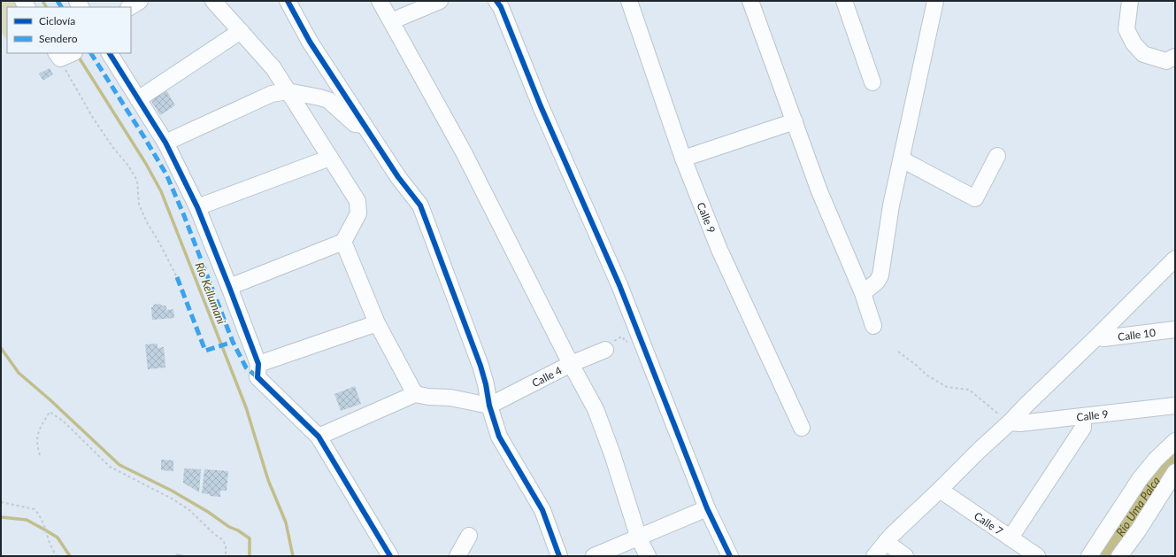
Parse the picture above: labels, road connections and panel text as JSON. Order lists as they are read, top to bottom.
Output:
{
  "streets": {
    "street": [
      "Calle 9",
      "Calle 10",
      "Calle 4",
      "Calle 7"
    ]
  },
  "water": ["Río Kellumani", "Río Uma Palca"],
  "legend": ["Ciclovía", "Sendero"]
}
